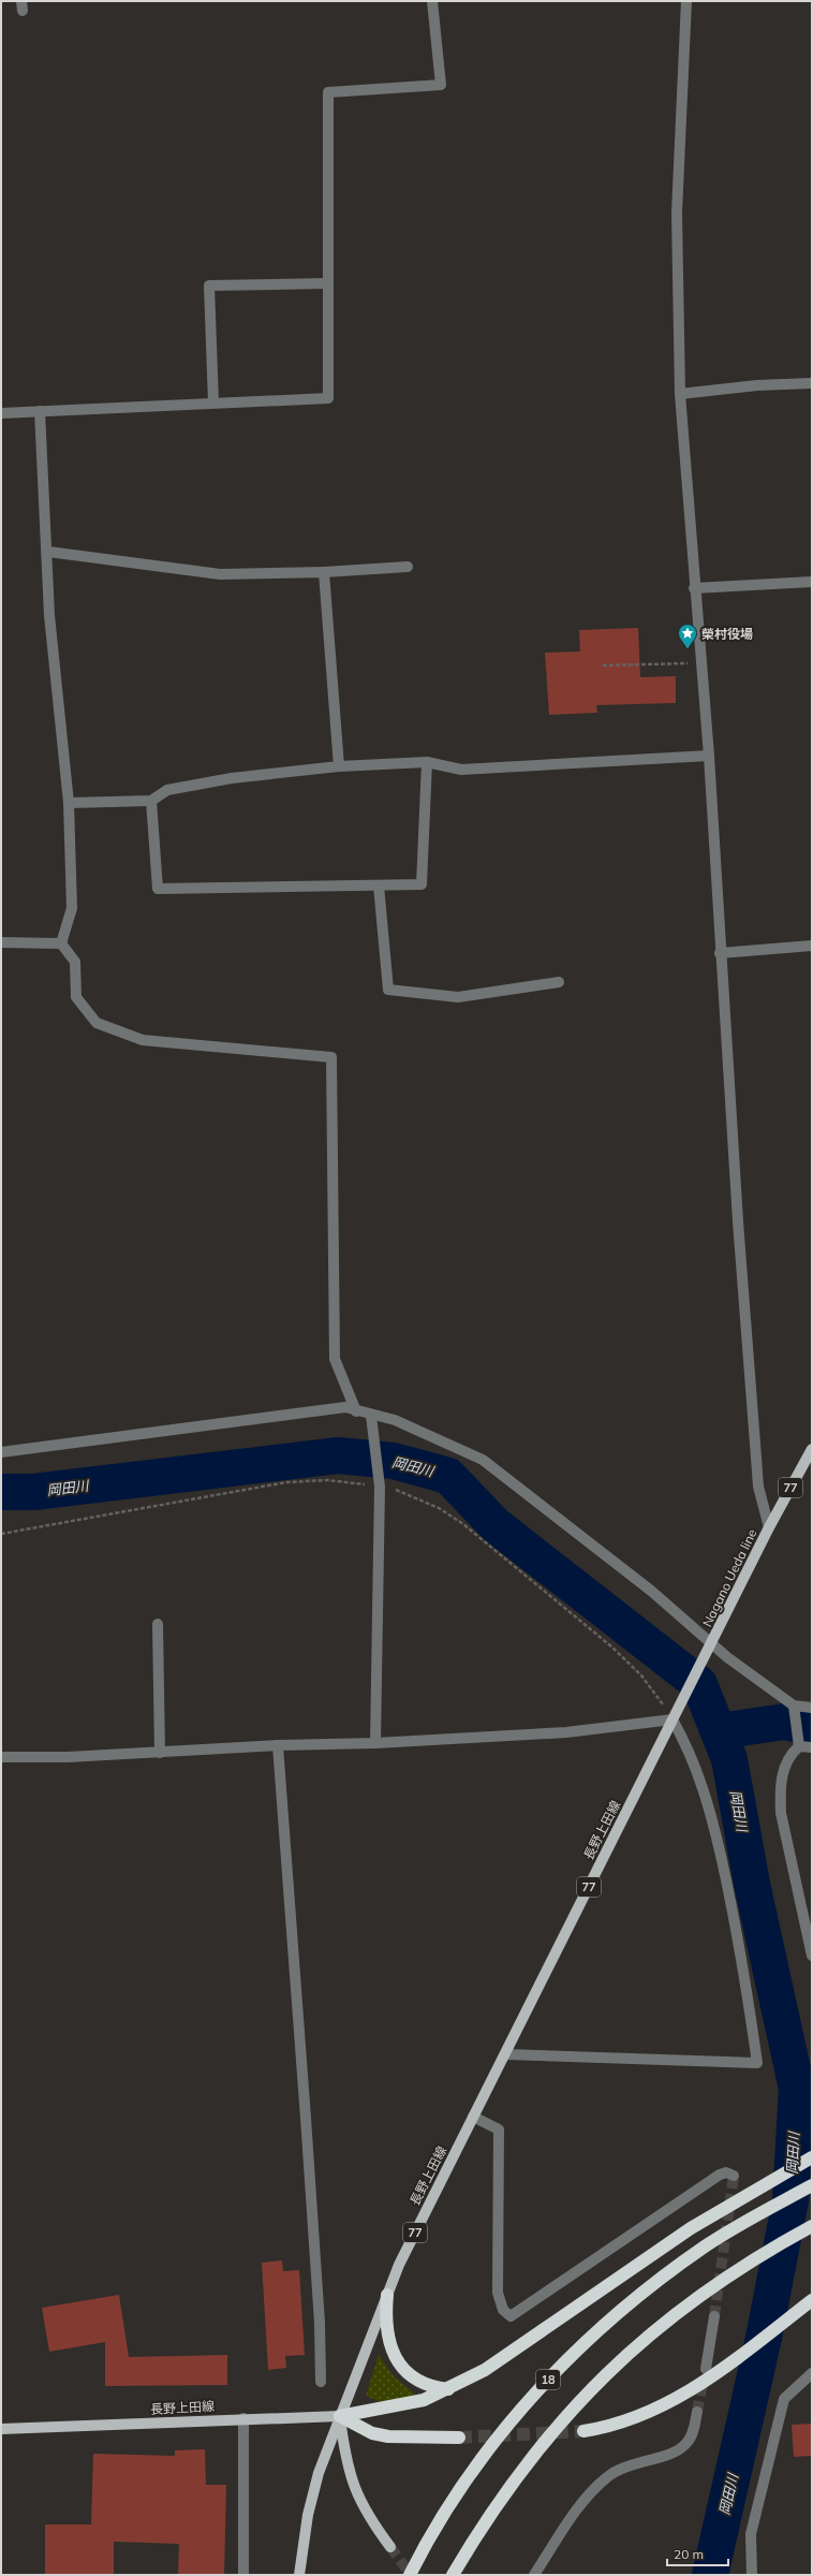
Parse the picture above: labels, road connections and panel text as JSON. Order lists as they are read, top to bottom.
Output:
{
  "streets": {
    "highway": ["18"],
    "main road": ["77", "Nagano Ueda line", "長野上田線"]
  },
  "crossings": [
    ["77", "長野上田線"],
    ["Nagano Ueda line", "長野上田線"]
  ],
  "water": ["岡田川"],
  "places": {
    "place": ["榮村役場"]
  },
  "scale_bar": "20 m"
}
